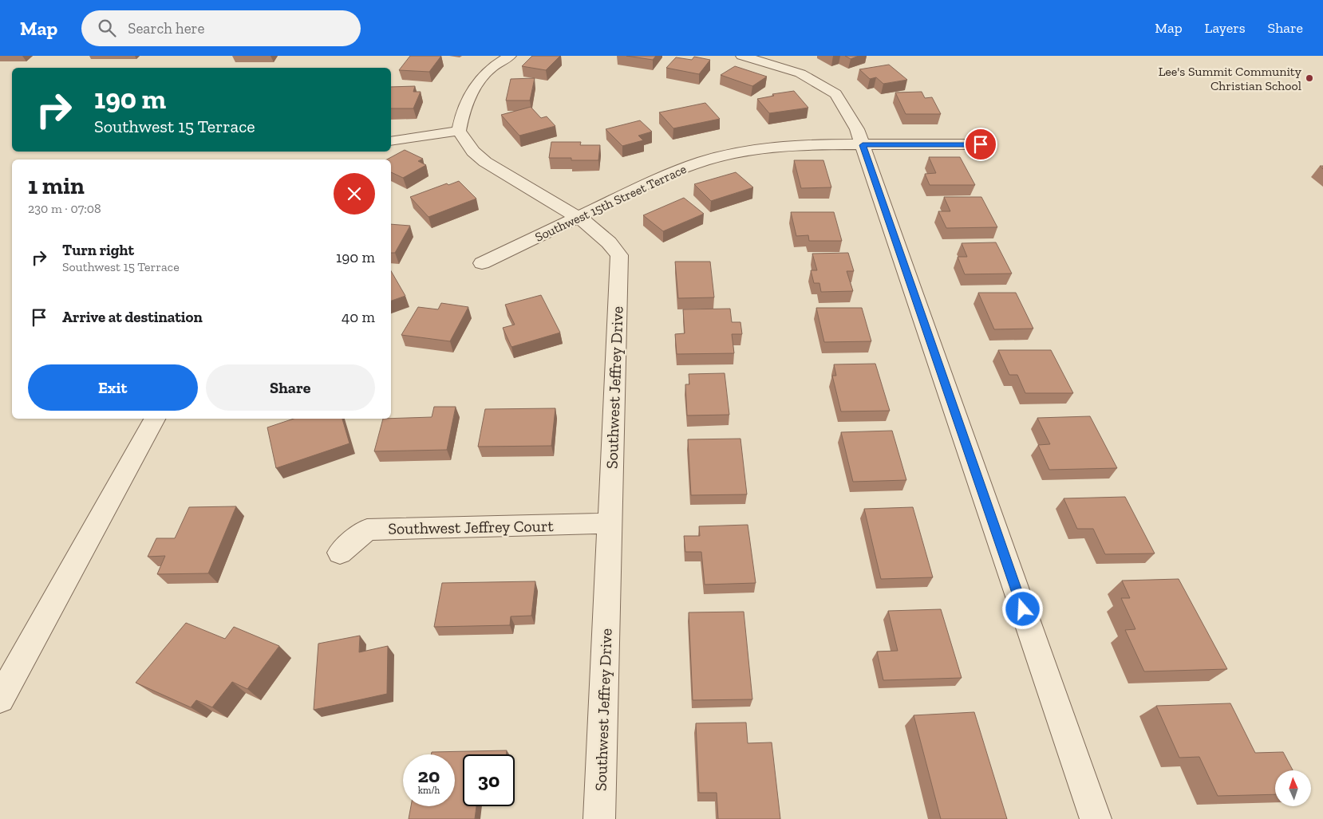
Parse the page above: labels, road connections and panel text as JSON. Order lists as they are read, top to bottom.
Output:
{
  "streets": {
    "street": ["Southwest 15th Street Terrace", "Southwest Jeffrey Drive", "Southwest Jeffrey Court"]
  },
  "crossings": [
    ["Southwest 15th Street Terrace", "Southwest Jeffrey Drive"],
    ["Southwest Jeffrey Drive", "Southwest Jeffrey Court"]
  ],
  "places": ["Lee's Summit Community Christian School"],
  "north": "top",
  "page": {
    "header": "Map",
    "search": "Search here",
    "nav": ["Map", "Layers", "Share"],
    "turn": ["190 m", "Southwest 15 Terrace"],
    "heading": ["1 min", "230 m · 07:08"],
    "list": [
      {
        "name": "Turn right",
        "note": "Southwest 15 Terrace",
        "value": "190 m"
      },
      {
        "name": "Arrive at destination",
        "value": "40 m"
      }
    ],
    "buttons": ["Exit", "Share"],
    "speed": "20 km/h",
    "limit": "30"
  }
}
